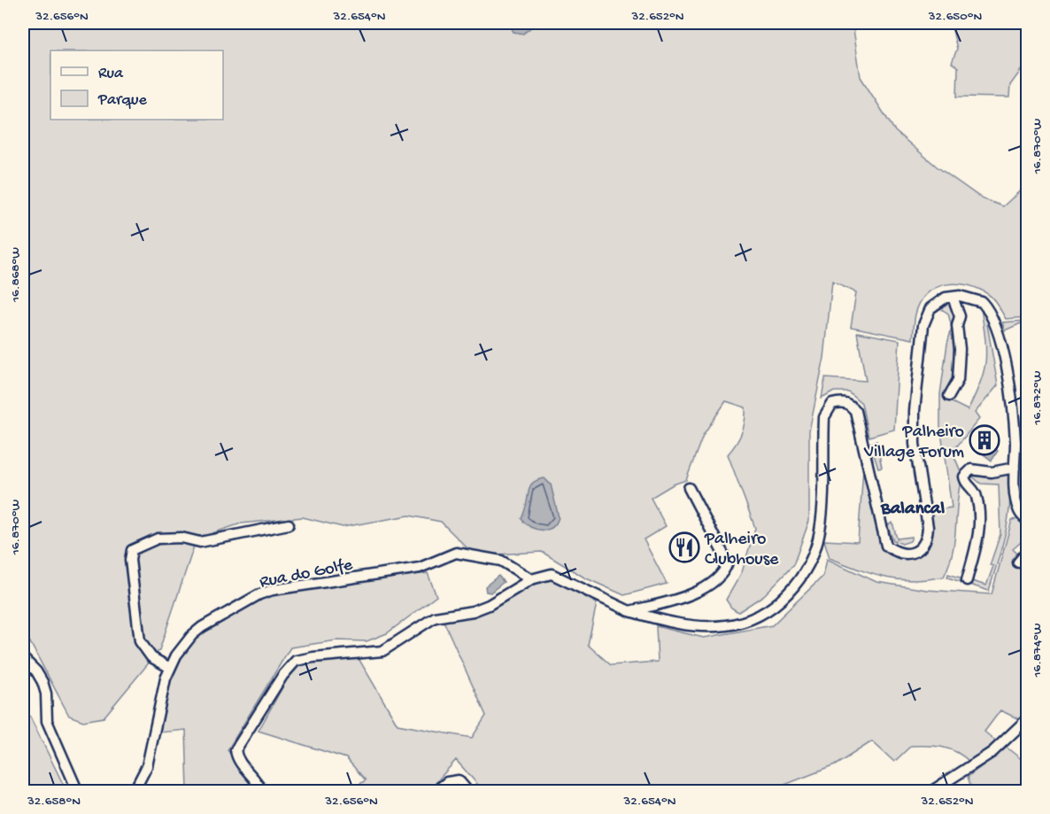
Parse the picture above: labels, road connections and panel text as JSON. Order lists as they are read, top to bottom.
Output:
{
  "streets": {
    "street": ["Rua do Golfe"]
  },
  "districts": ["Balancal"],
  "places": {
    "building": ["Palheiro Village Forum"],
    "restaurant": ["Palheiro Clubhouse"]
  },
  "legend": ["Rua", "Parque"],
  "coordinates": [
    "32.656°N",
    "32.654°N",
    "32.652°N",
    "32.650°N",
    "16.870°W",
    "16.868°W",
    "16.872°W",
    "16.874°W",
    "32.658°N"
  ]
}
